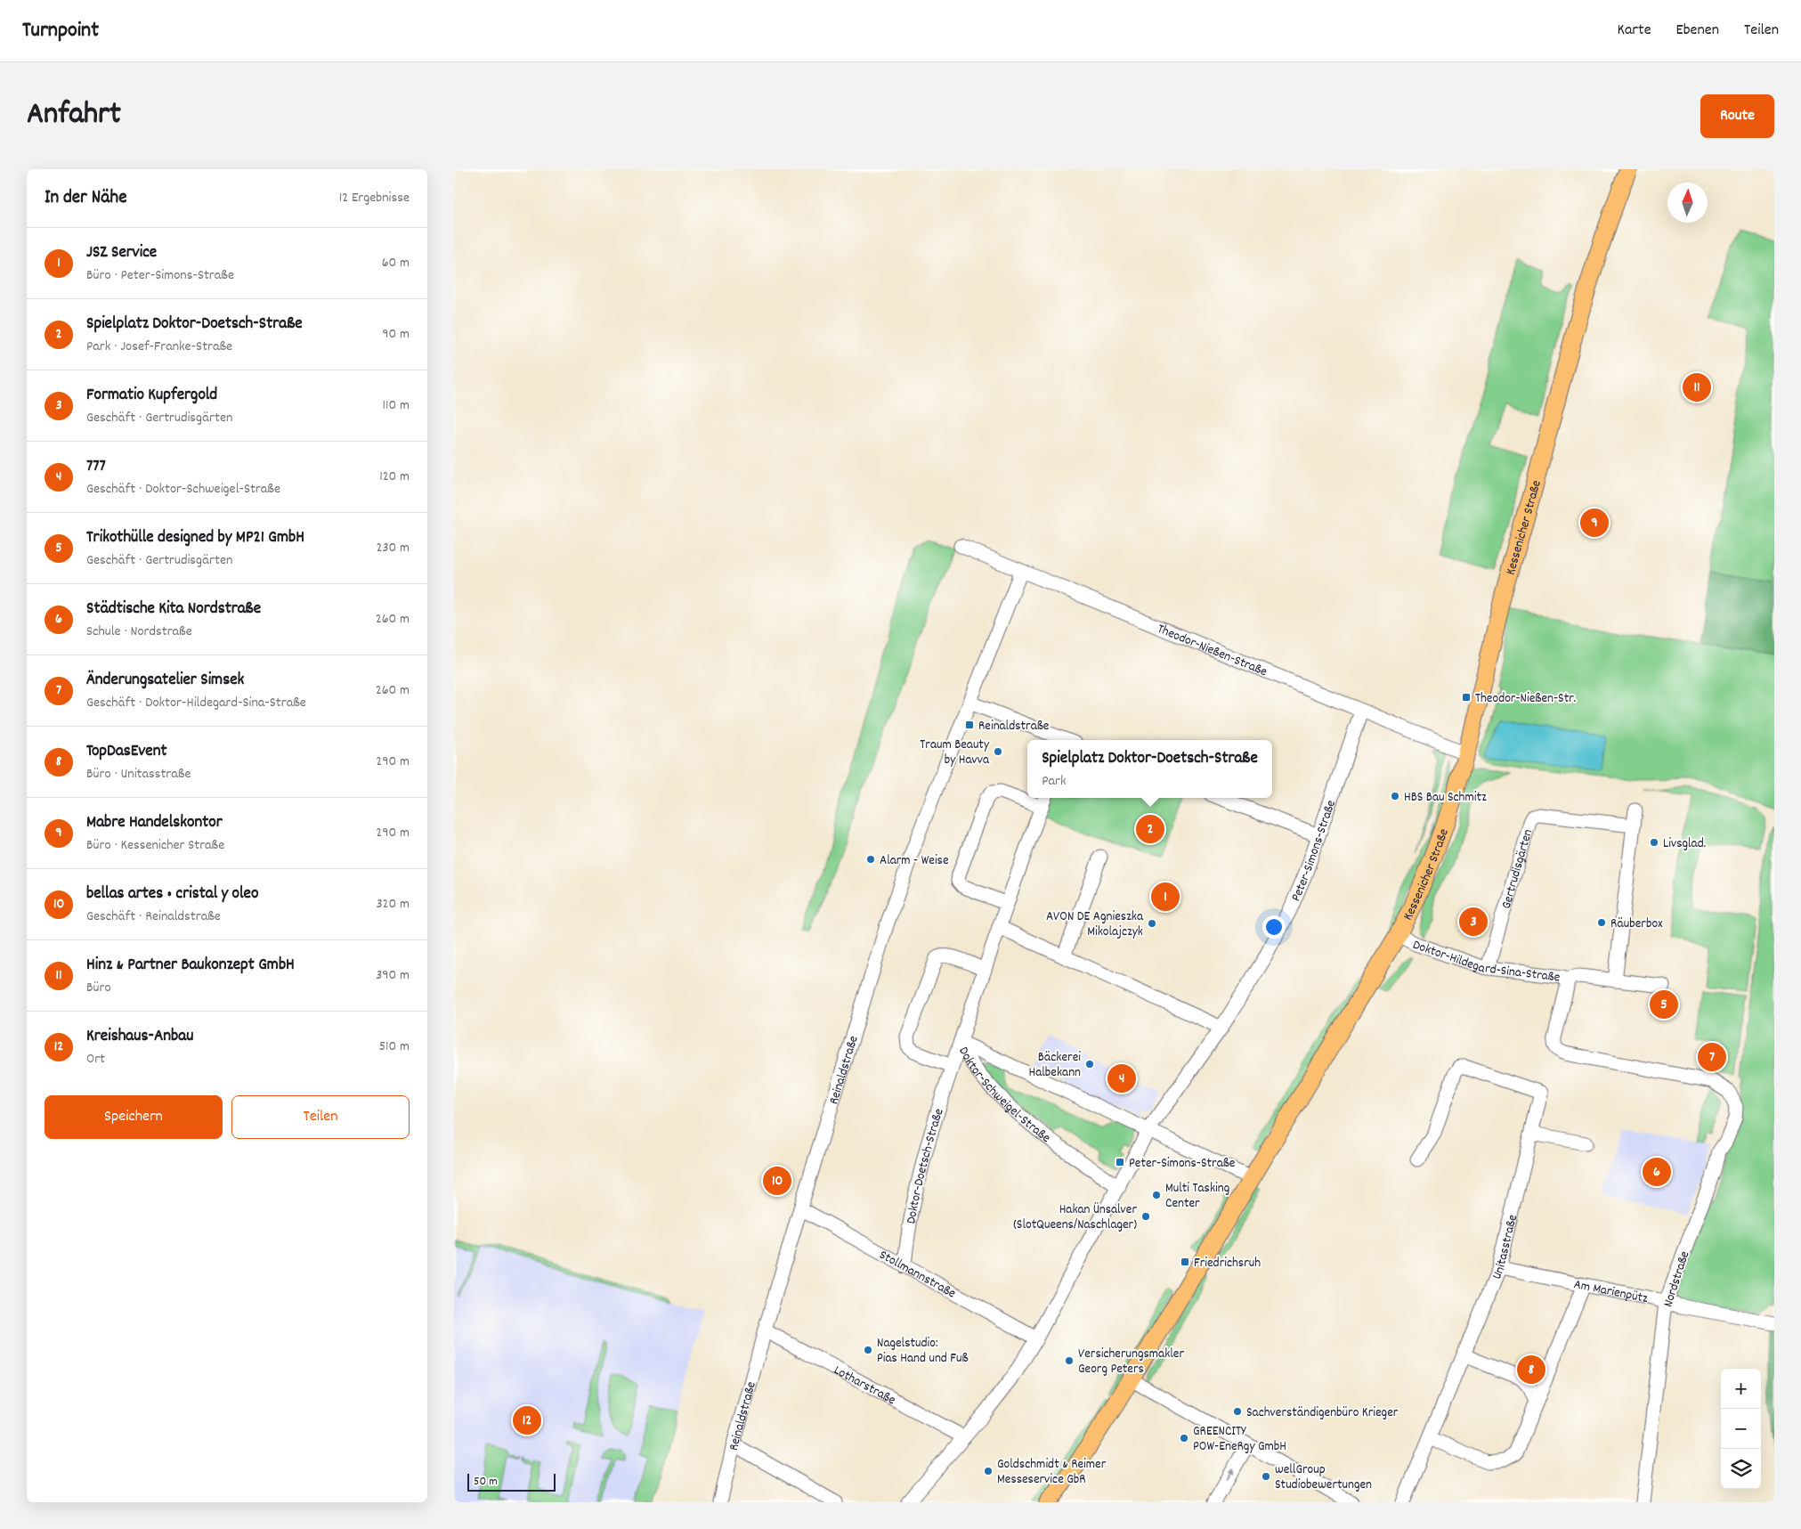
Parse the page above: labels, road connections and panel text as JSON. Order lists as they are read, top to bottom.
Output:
{
  "streets": {
    "main road": ["Kessenicher Straße"],
    "street": [
      "Theodor-Nießen-Straße",
      "Peter-Simons-Straße",
      "Gertrudisgärten",
      "Doktor-Hildegard-Sina-Straße",
      "Reinaldstraße",
      "Doktor-Schweigel-Straße",
      "Doktor-Doetsch-Straße",
      "Unitasstraße",
      "Stollmannstraße",
      "Nordstraße",
      "Am Marienpütz",
      "Lotharstraße"
    ]
  },
  "crossings": [
    ["Kessenicher Straße", "Theodor-Nießen-Straße"],
    ["Kessenicher Straße", "Doktor-Hildegard-Sina-Straße"],
    ["Kessenicher Straße", "Doktor-Schweigel-Straße"],
    ["Theodor-Nießen-Straße", "Peter-Simons-Straße"],
    ["Theodor-Nießen-Straße", "Reinaldstraße"],
    ["Peter-Simons-Straße", "Doktor-Schweigel-Straße"],
    ["Peter-Simons-Straße", "Stollmannstraße"],
    ["Peter-Simons-Straße", "Lotharstraße"],
    ["Gertrudisgärten", "Doktor-Hildegard-Sina-Straße"],
    ["Doktor-Hildegard-Sina-Straße", "Nordstraße"],
    ["Reinaldstraße", "Stollmannstraße"],
    ["Reinaldstraße", "Lotharstraße"],
    ["Doktor-Schweigel-Straße", "Doktor-Doetsch-Straße"],
    ["Doktor-Doetsch-Straße", "Stollmannstraße"],
    ["Unitasstraße", "Am Marienpütz"],
    ["Nordstraße", "Am Marienpütz"]
  ],
  "places": {
    "transit": [
      "Theodor-Nießen-Str.",
      "Reinaldstraße",
      "Peter-Simons-Straße",
      "Friedrichsruh"
    ],
    "other": [
      "Traum Beauty by Havva",
      "HBS Bau Schmitz",
      "Livsglad.",
      "Alarm - Weise",
      "Räuberbox",
      "AVON DE Agnieszka Mikolajczyk",
      "Bäckerei Halbekann",
      "Multi Tasking Center",
      "Hakan Ünsalver (SlotQueens/Naschlager)",
      "Nagelstudio: Pias Hand und Fuß",
      "Versicherungsmakler Georg Peters",
      "Sachverständigenbüro Krieger",
      "GREENCITY POW-EneRgy GmbH",
      "Goldschmidt & Reimer Messeservice GbR",
      "wellGroup Studiobewertungen"
    ]
  },
  "scale_bar": "50 m",
  "north": "top",
  "page": {
    "header": "Turnpoint",
    "nav": ["Karte", "Ebenen", "Teilen"],
    "title": "Anfahrt",
    "buttons": [
      "Route",
      ["Speichern", "Teilen"]
    ],
    "heading": ["In der Nähe", "12 Ergebnisse"],
    "list": [
      {
        "mark": "1",
        "name": "JSZ Service",
        "note": "Büro · Peter-Simons-Straße",
        "value": "60 m"
      },
      {
        "mark": "2",
        "name": "Spielplatz Doktor-Doetsch-Straße",
        "note": "Park · Josef-Franke-Straße",
        "value": "90 m"
      },
      {
        "mark": "3",
        "name": "Formatio Kupfergold",
        "note": "Geschäft · Gertrudisgärten",
        "value": "110 m"
      },
      {
        "mark": "4",
        "name": "777",
        "note": "Geschäft · Doktor-Schweigel-Straße",
        "value": "120 m"
      },
      {
        "mark": "5",
        "name": "Trikothülle designed by MP21 GmbH",
        "note": "Geschäft · Gertrudisgärten",
        "value": "230 m"
      },
      {
        "mark": "6",
        "name": "Städtische Kita Nordstraße",
        "note": "Schule · Nordstraße",
        "value": "260 m"
      },
      {
        "mark": "7",
        "name": "Änderungsatelier Simsek",
        "note": "Geschäft · Doktor-Hildegard-Sina-Straße",
        "value": "260 m"
      },
      {
        "mark": "8",
        "name": "TopDasEvent",
        "note": "Büro · Unitasstraße",
        "value": "290 m"
      },
      {
        "mark": "9",
        "name": "Mabre Handelskontor",
        "note": "Büro · Kessenicher Straße",
        "value": "290 m"
      },
      {
        "mark": "10",
        "name": "bellas artes • cristal y oleo",
        "note": "Geschäft · Reinaldstraße",
        "value": "320 m"
      },
      {
        "mark": "11",
        "name": "Hinz & Partner Baukonzept GmbH",
        "note": "Büro",
        "value": "390 m"
      },
      {
        "mark": "12",
        "name": "Kreishaus-Anbau",
        "note": "Ort",
        "value": "510 m"
      }
    ],
    "pins": [
      "11",
      "9",
      "2",
      "1",
      "3",
      "5",
      "7",
      "4",
      "6",
      "10",
      "8",
      "12"
    ],
    "popup": ["Spielplatz Doktor-Doetsch-Straße", "Park"],
    "map_buttons": ["+", "−"],
    "scale": "50 m"
  }
}
